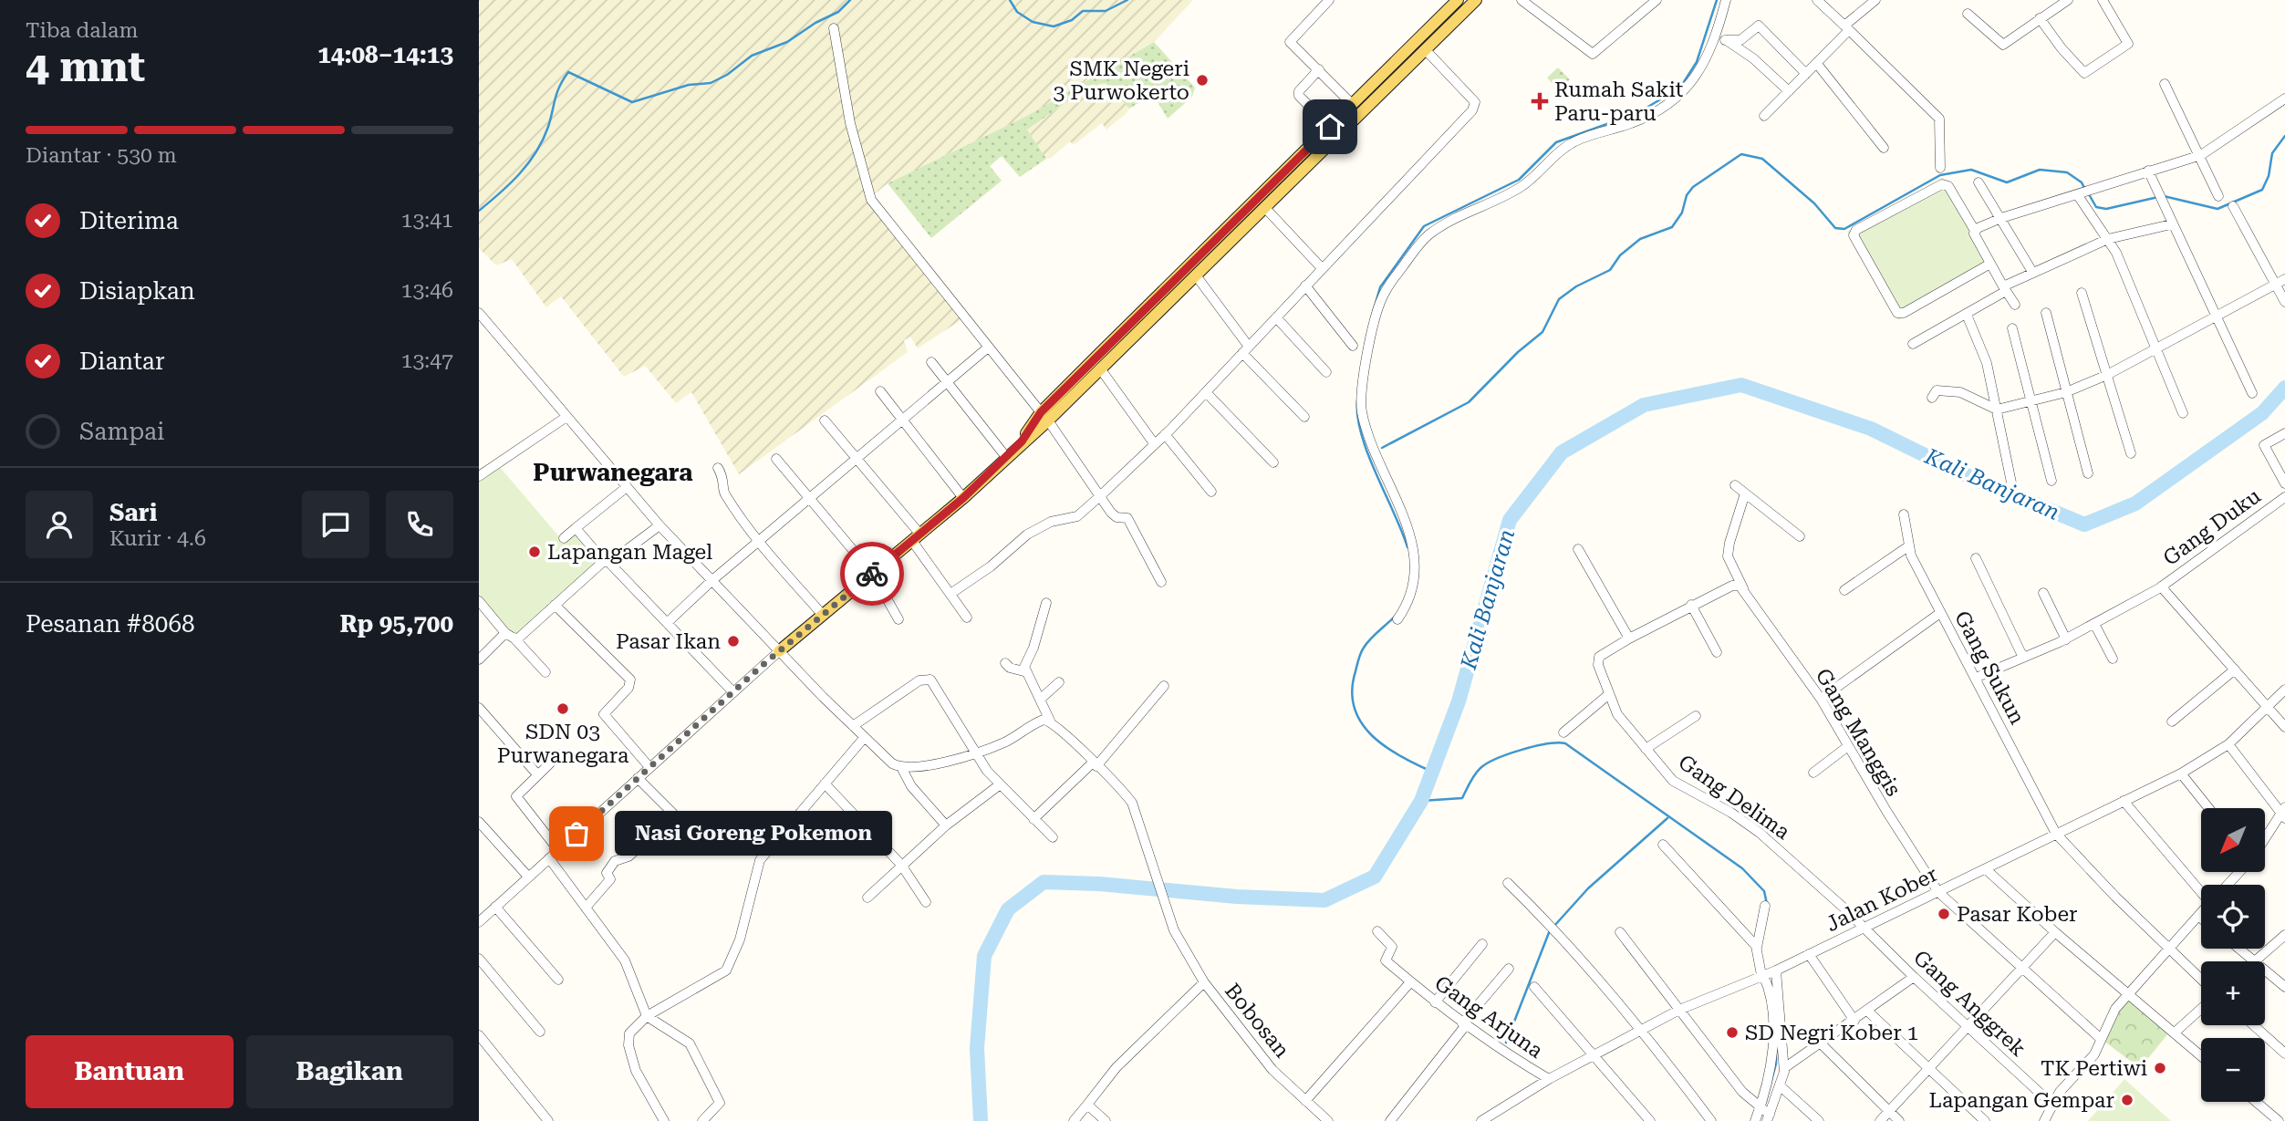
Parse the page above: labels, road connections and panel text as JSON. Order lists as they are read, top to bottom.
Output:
{
  "streets": {
    "street": [
      "Gang Duku",
      "Gang Sukun",
      "Gang Manggis",
      "Gang Delima",
      "Jalan Kober",
      "Gang Anggrek",
      "Gang Arjuna",
      "Bobosan"
    ]
  },
  "crossings": [
    ["Gang Duku", "Gang Sukun"],
    ["Gang Sukun", "Jalan Kober"],
    ["Gang Manggis", "Gang Delima"],
    ["Gang Manggis", "Jalan Kober"],
    ["Gang Delima", "Jalan Kober"],
    ["Gang Delima", "Gang Anggrek"],
    ["Jalan Kober", "Gang Anggrek"],
    ["Jalan Kober", "Gang Arjuna"]
  ],
  "districts": ["Purwanegara"],
  "water": ["Kali Banjaran"],
  "places": {
    "other": [
      "SMK Negeri 3 Purwokerto",
      "Lapangan Magel",
      "Pasar Ikan",
      "SDN 03 Purwanegara",
      "Nasi Goreng Pokemon",
      "Pasar Kober",
      "SD Negri Kober 1",
      "TK Pertiwi",
      "Lapangan Gempar"
    ],
    "health": ["Rumah Sakit Paru-paru"]
  },
  "north": "bottom left",
  "page": {
    "heading": ["4 mnt", "Tiba dalam", "14:08–14:13"],
    "panel": [
      "Sari",
      "Kurir · 4.6",
      "Pesanan #8068",
      "Rp 95,700"
    ],
    "bar": "Diantar · 530 m",
    "list": [
      ["Diterima", "13:41"],
      ["Disiapkan", "13:46"],
      ["Diantar", "13:47"],
      "Sampai"
    ],
    "map_buttons": ["+", "−"],
    "bubble": "Nasi Goreng Pokemon",
    "buttons": ["Bantuan", "Bagikan"]
  }
}
